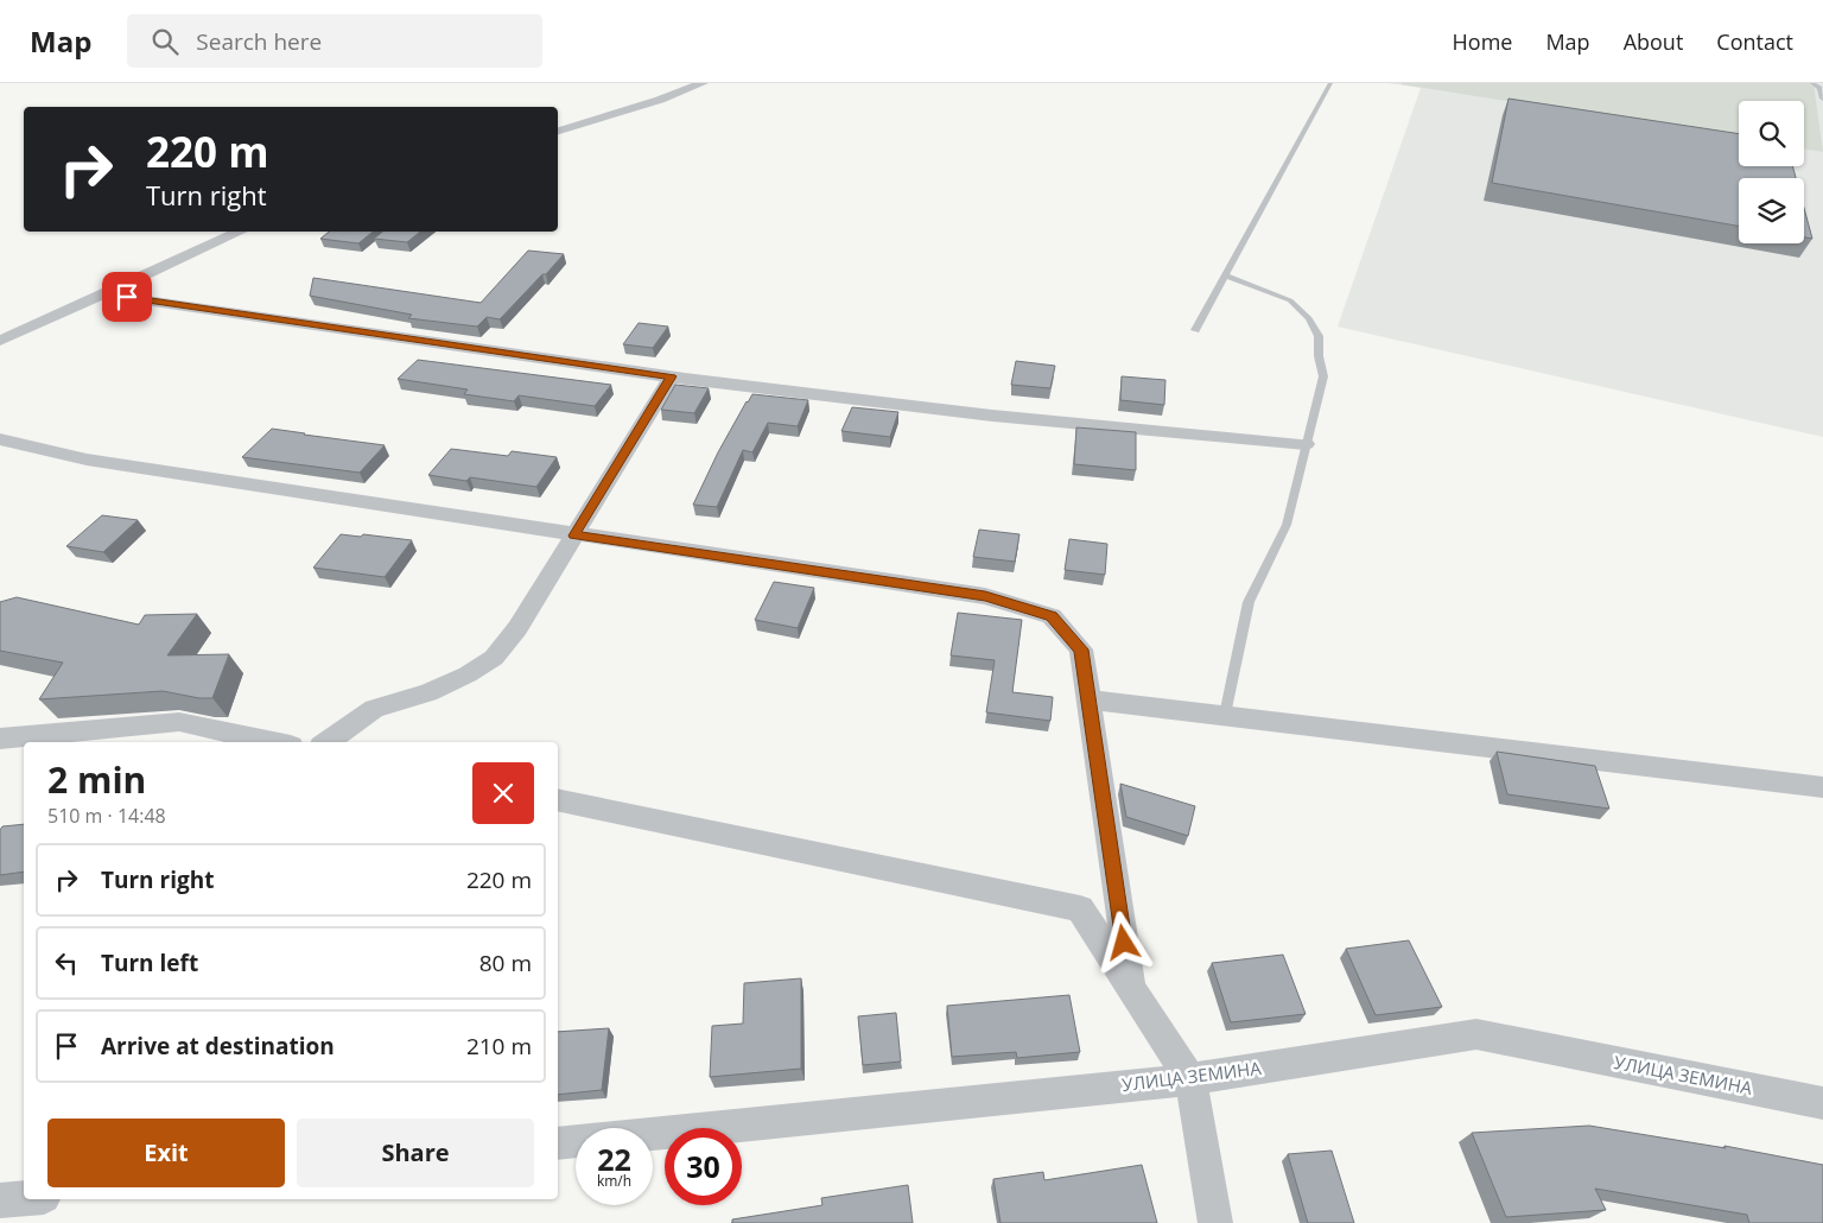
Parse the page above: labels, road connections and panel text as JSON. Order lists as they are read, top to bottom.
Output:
{
  "streets": {
    "street": ["УЛИЦА ЗЕМИНА"]
  },
  "page": {
    "header": "Map",
    "search": "Search here",
    "nav": [
      "Home",
      "Map",
      "About",
      "Contact"
    ],
    "turn": ["220 m", "Turn right"],
    "heading": ["2 min", "510 m · 14:48"],
    "list": [
      {
        "name": "Turn right",
        "value": "220 m"
      },
      {
        "name": "Turn left",
        "value": "80 m"
      },
      {
        "name": "Arrive at destination",
        "value": "210 m"
      }
    ],
    "buttons": ["Exit", "Share"],
    "speed": "22 km/h",
    "limit": "30"
  }
}
